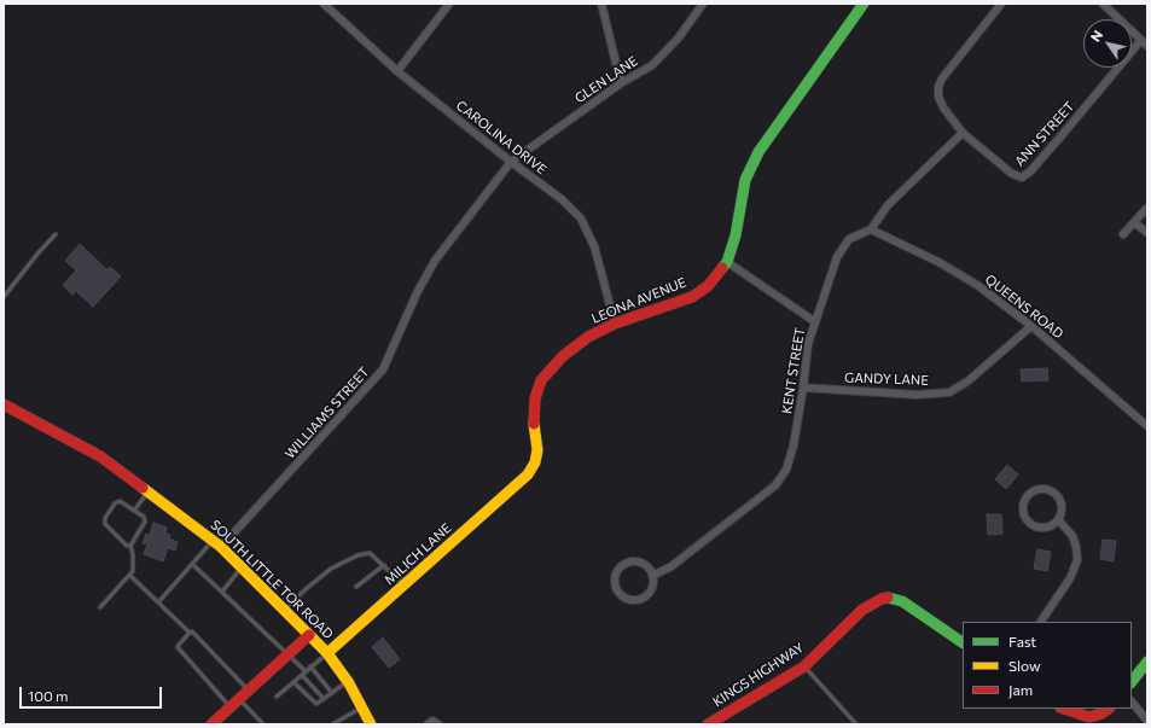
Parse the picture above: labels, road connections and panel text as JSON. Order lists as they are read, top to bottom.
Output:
{
  "streets": {
    "street": [
      "GLEN LANE",
      "ANN STREET",
      "CAROLINA DRIVE",
      "LEONA AVENUE",
      "QUEENS ROAD",
      "KENT STREET",
      "GANDY LANE",
      "WILLIAMS STREET",
      "MILICH LANE",
      "SOUTH LITTLE TOR ROAD",
      "KINGS HIGHWAY"
    ]
  },
  "crossings": [
    ["GLEN LANE", "CAROLINA DRIVE"],
    ["GLEN LANE", "WILLIAMS STREET"],
    ["CAROLINA DRIVE", "LEONA AVENUE"],
    ["CAROLINA DRIVE", "WILLIAMS STREET"],
    ["LEONA AVENUE", "MILICH LANE"],
    ["QUEENS ROAD", "KENT STREET"],
    ["QUEENS ROAD", "GANDY LANE"],
    ["KENT STREET", "GANDY LANE"],
    ["WILLIAMS STREET", "SOUTH LITTLE TOR ROAD"],
    ["MILICH LANE", "SOUTH LITTLE TOR ROAD"]
  ],
  "legend": ["Fast", "Slow", "Jam"],
  "scale_bar": "100 m",
  "north": "top left"
}
